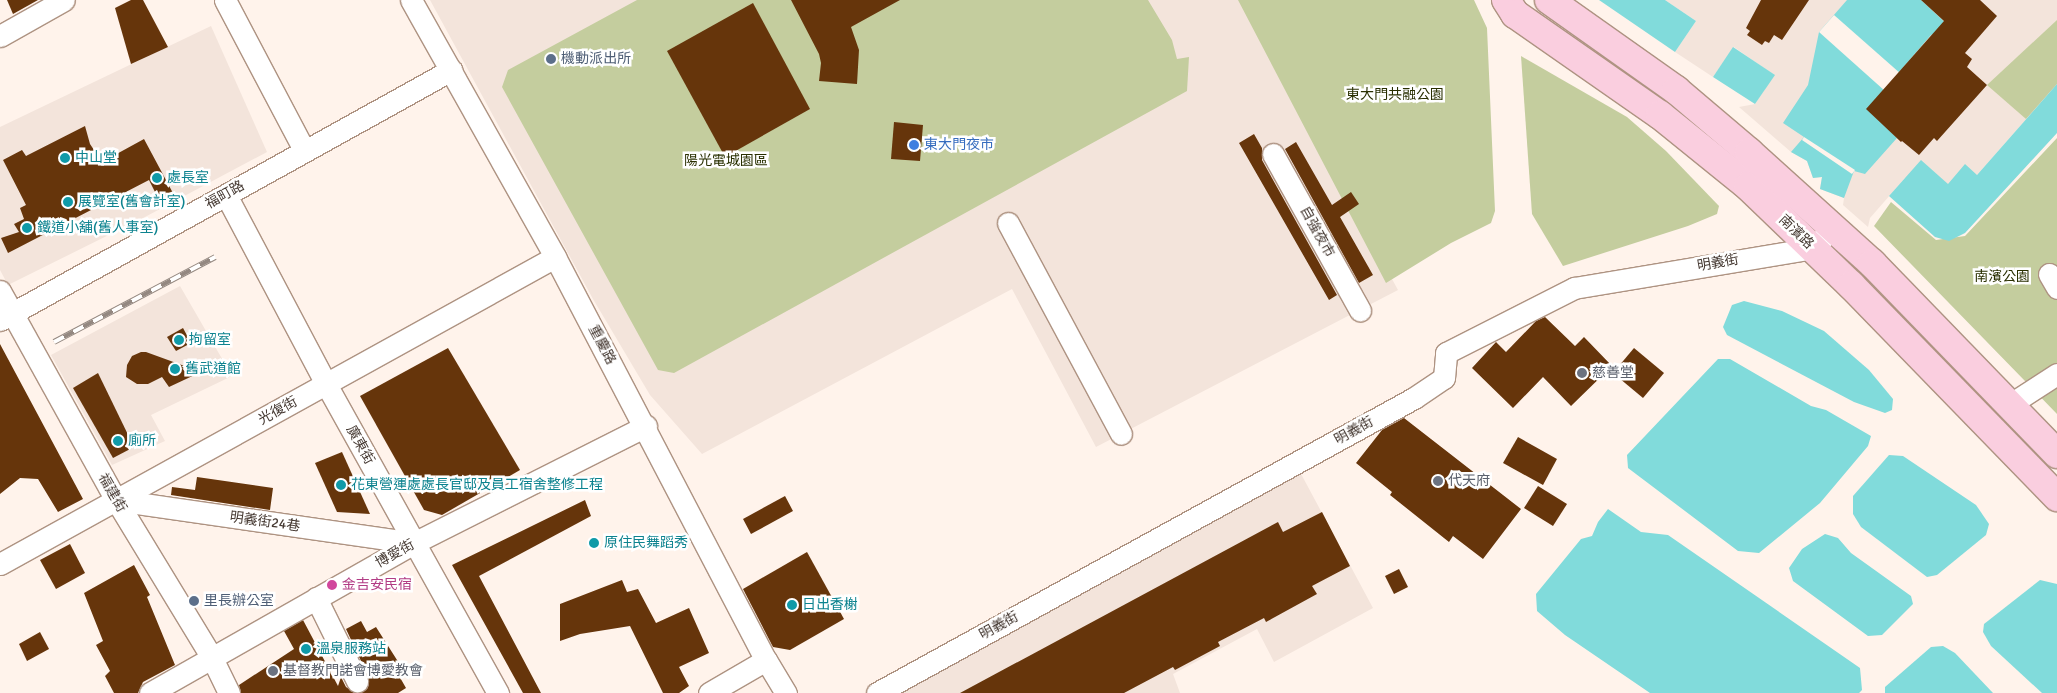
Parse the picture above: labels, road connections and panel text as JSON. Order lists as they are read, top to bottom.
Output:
{
  "streets": {
    "main road": ["南濱路"],
    "street": [
      "福町路",
      "自強夜市",
      "明義街",
      "重慶路",
      "光復街",
      "廣東街",
      "福建街",
      "明義街24巷",
      "博愛街"
    ]
  },
  "crossings": [
    ["福町路", "重慶路"],
    ["福町路", "廣東街"],
    ["福町路", "福建街"],
    ["南濱路", "明義街"],
    ["重慶路", "光復街"],
    ["重慶路", "博愛街"],
    ["光復街", "廣東街"],
    ["光復街", "福建街"],
    ["光復街", "明義街24巷"],
    ["廣東街", "明義街24巷"],
    ["廣東街", "博愛街"],
    ["福建街", "明義街24巷"],
    ["福建街", "博愛街"],
    ["明義街24巷", "博愛街"]
  ],
  "parks": ["東大門共融公園", "陽光電城園區", "南濱公園"],
  "places": [
    "機動派出所",
    "東大門夜市",
    "中山堂",
    "處長室",
    "展覽室(舊會計室)",
    "鐵道小舖(舊人事室)",
    "拘留室",
    "舊武道館",
    "慈善堂",
    "廁所",
    "代天府",
    "花東營運處處長官邸及員工宿舍整修工程",
    "原住民舞蹈秀",
    "金吉安民宿",
    "里長辦公室",
    "日出香榭",
    "溫泉服務站",
    "基督教門諾會博愛教會"
  ]
}
